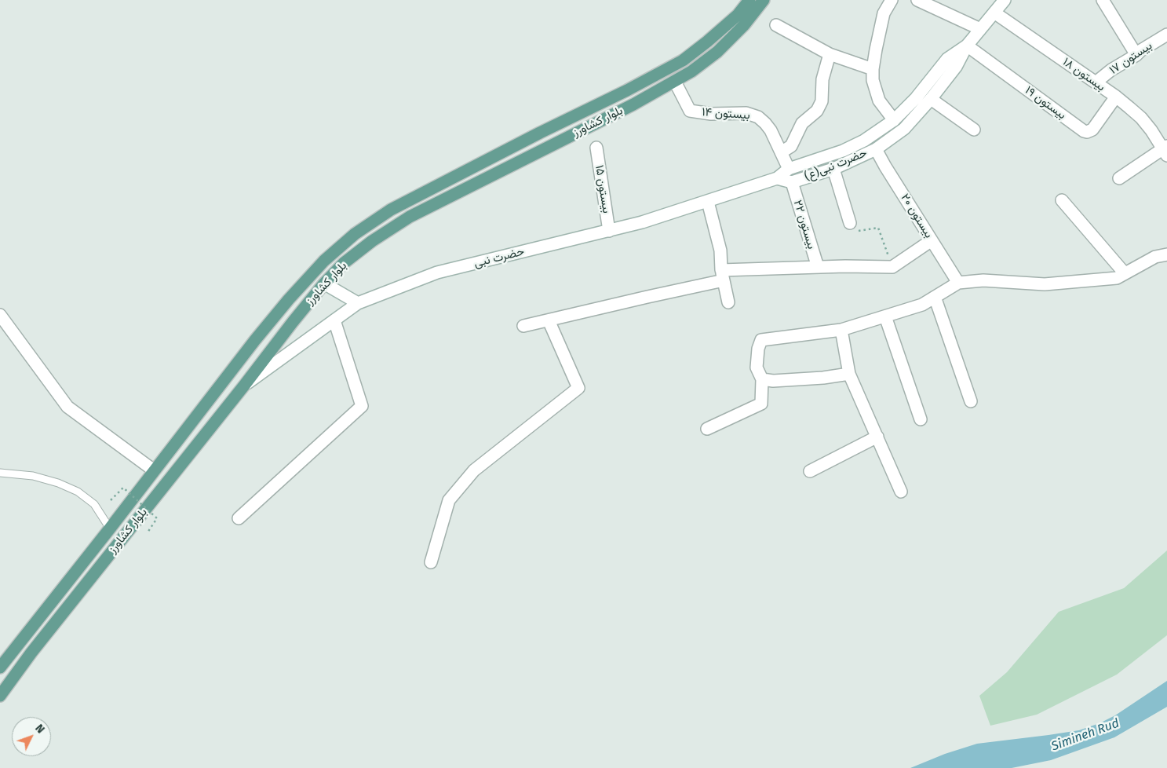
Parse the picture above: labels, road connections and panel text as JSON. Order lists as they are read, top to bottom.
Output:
{
  "streets": {
    "main road": ["بلوار کشاورز"],
    "street": [
      "بیستون ۱۷",
      "بیستون ۱۸",
      "بیستون ۱۹",
      "بیستون ۱۴",
      "حضرت نبی(ع)",
      "بیستون ۱۵",
      "بیستون ۲۰",
      "بیستون ۲۲",
      "حضرت نبی"
    ]
  },
  "crossings": [
    ["بیستون ۱۷", "بیستون ۱۸"],
    ["بیستون ۱۸", "بیستون ۱۹"],
    ["بیستون ۱۸", "حضرت نبی(ع)"],
    ["بیستون ۱۹", "حضرت نبی(ع)"],
    ["بیستون ۱۴", "بلوار کشاورز"],
    ["بیستون ۱۴", "حضرت نبی(ع)"],
    ["بلوار کشاورز", "حضرت نبی"],
    ["حضرت نبی(ع)", "بیستون ۲۰"],
    ["حضرت نبی(ع)", "بیستون ۲۲"],
    ["حضرت نبی(ع)", "حضرت نبی"],
    ["بیستون ۱۵", "حضرت نبی"]
  ],
  "water": ["Simineh Rud"],
  "north": "top right"
}
